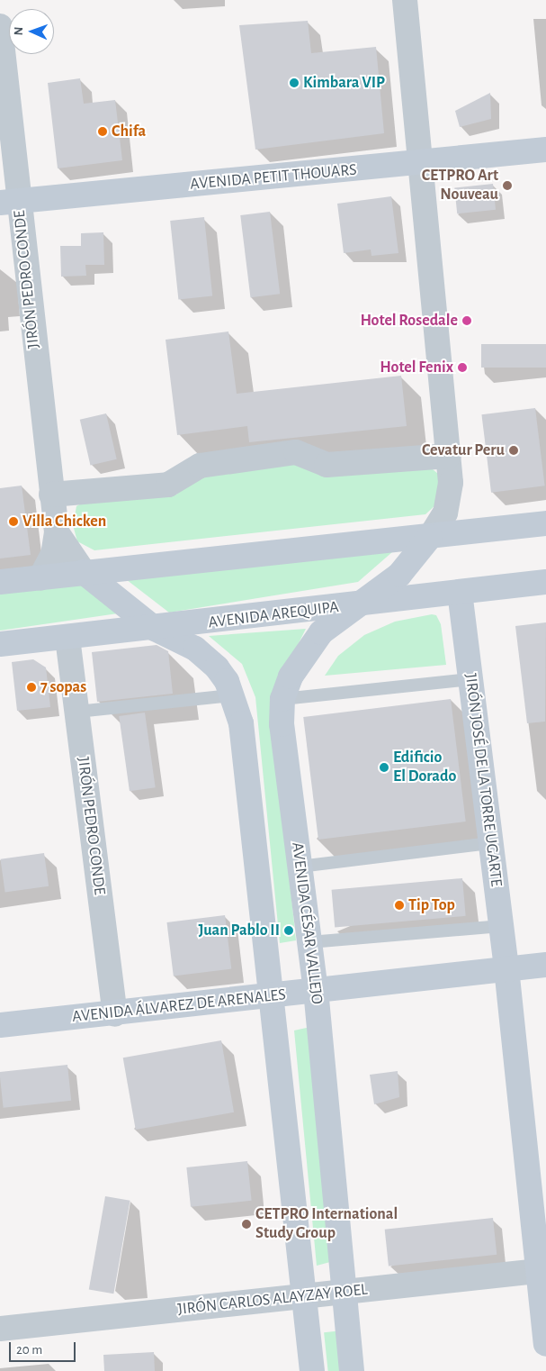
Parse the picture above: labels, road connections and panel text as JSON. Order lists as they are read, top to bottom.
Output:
{
  "streets": {
    "main road": [
      "AVENIDA PETIT THOUARS",
      "AVENIDA AREQUIPA",
      "JIRÓN JOSÉ DE LA TORRE UGARTE",
      "AVENIDA CÉSAR VALLEJO",
      "AVENIDA ÁLVAREZ DE ARENALES"
    ],
    "street": ["JIRÓN PEDRO CONDE", "JIRÓN CARLOS ALAYZAY ROEL"]
  },
  "crossings": [
    ["AVENIDA PETIT THOUARS", "JIRÓN PEDRO CONDE"],
    ["JIRÓN PEDRO CONDE", "AVENIDA AREQUIPA"],
    ["JIRÓN PEDRO CONDE", "AVENIDA ÁLVAREZ DE ARENALES"],
    ["AVENIDA AREQUIPA", "JIRÓN JOSÉ DE LA TORRE UGARTE"],
    ["AVENIDA AREQUIPA", "AVENIDA CÉSAR VALLEJO"],
    ["JIRÓN JOSÉ DE LA TORRE UGARTE", "AVENIDA ÁLVAREZ DE ARENALES"],
    ["JIRÓN JOSÉ DE LA TORRE UGARTE", "JIRÓN CARLOS ALAYZAY ROEL"],
    ["AVENIDA CÉSAR VALLEJO", "AVENIDA ÁLVAREZ DE ARENALES"],
    ["AVENIDA CÉSAR VALLEJO", "JIRÓN CARLOS ALAYZAY ROEL"]
  ],
  "places": [
    "Kimbara VIP",
    "Chifa",
    "CETPRO Art Nouveau",
    "Hotel Rosedale",
    "Hotel Fenix",
    "Cevatur Peru",
    "Villa Chicken",
    "7 sopas",
    "Edificio El Dorado",
    "Tip Top",
    "Juan Pablo II",
    "CETPRO International Study Group"
  ],
  "scale_bar": "20 m",
  "north": "left"
}
